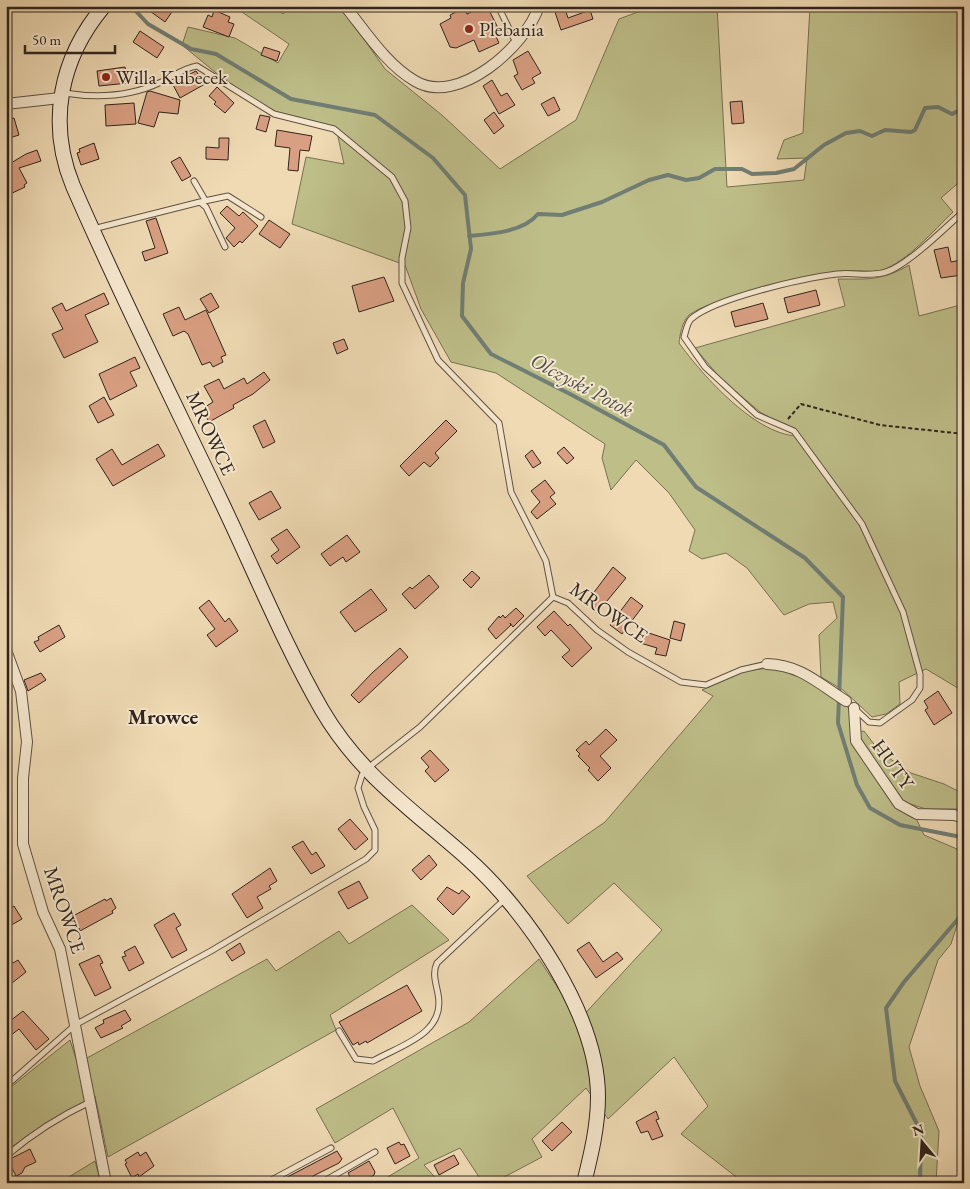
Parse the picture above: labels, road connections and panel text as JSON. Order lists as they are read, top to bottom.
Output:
{
  "streets": {
    "street": ["MROWCE", "HUTY"]
  },
  "crossings": [
    ["MROWCE", "HUTY"]
  ],
  "districts": ["Mrowce"],
  "water": ["Olczyski Potok"],
  "places": ["Plebania", "Willa Kubecek"],
  "scale_bar": "50 m",
  "north": "top"
}
